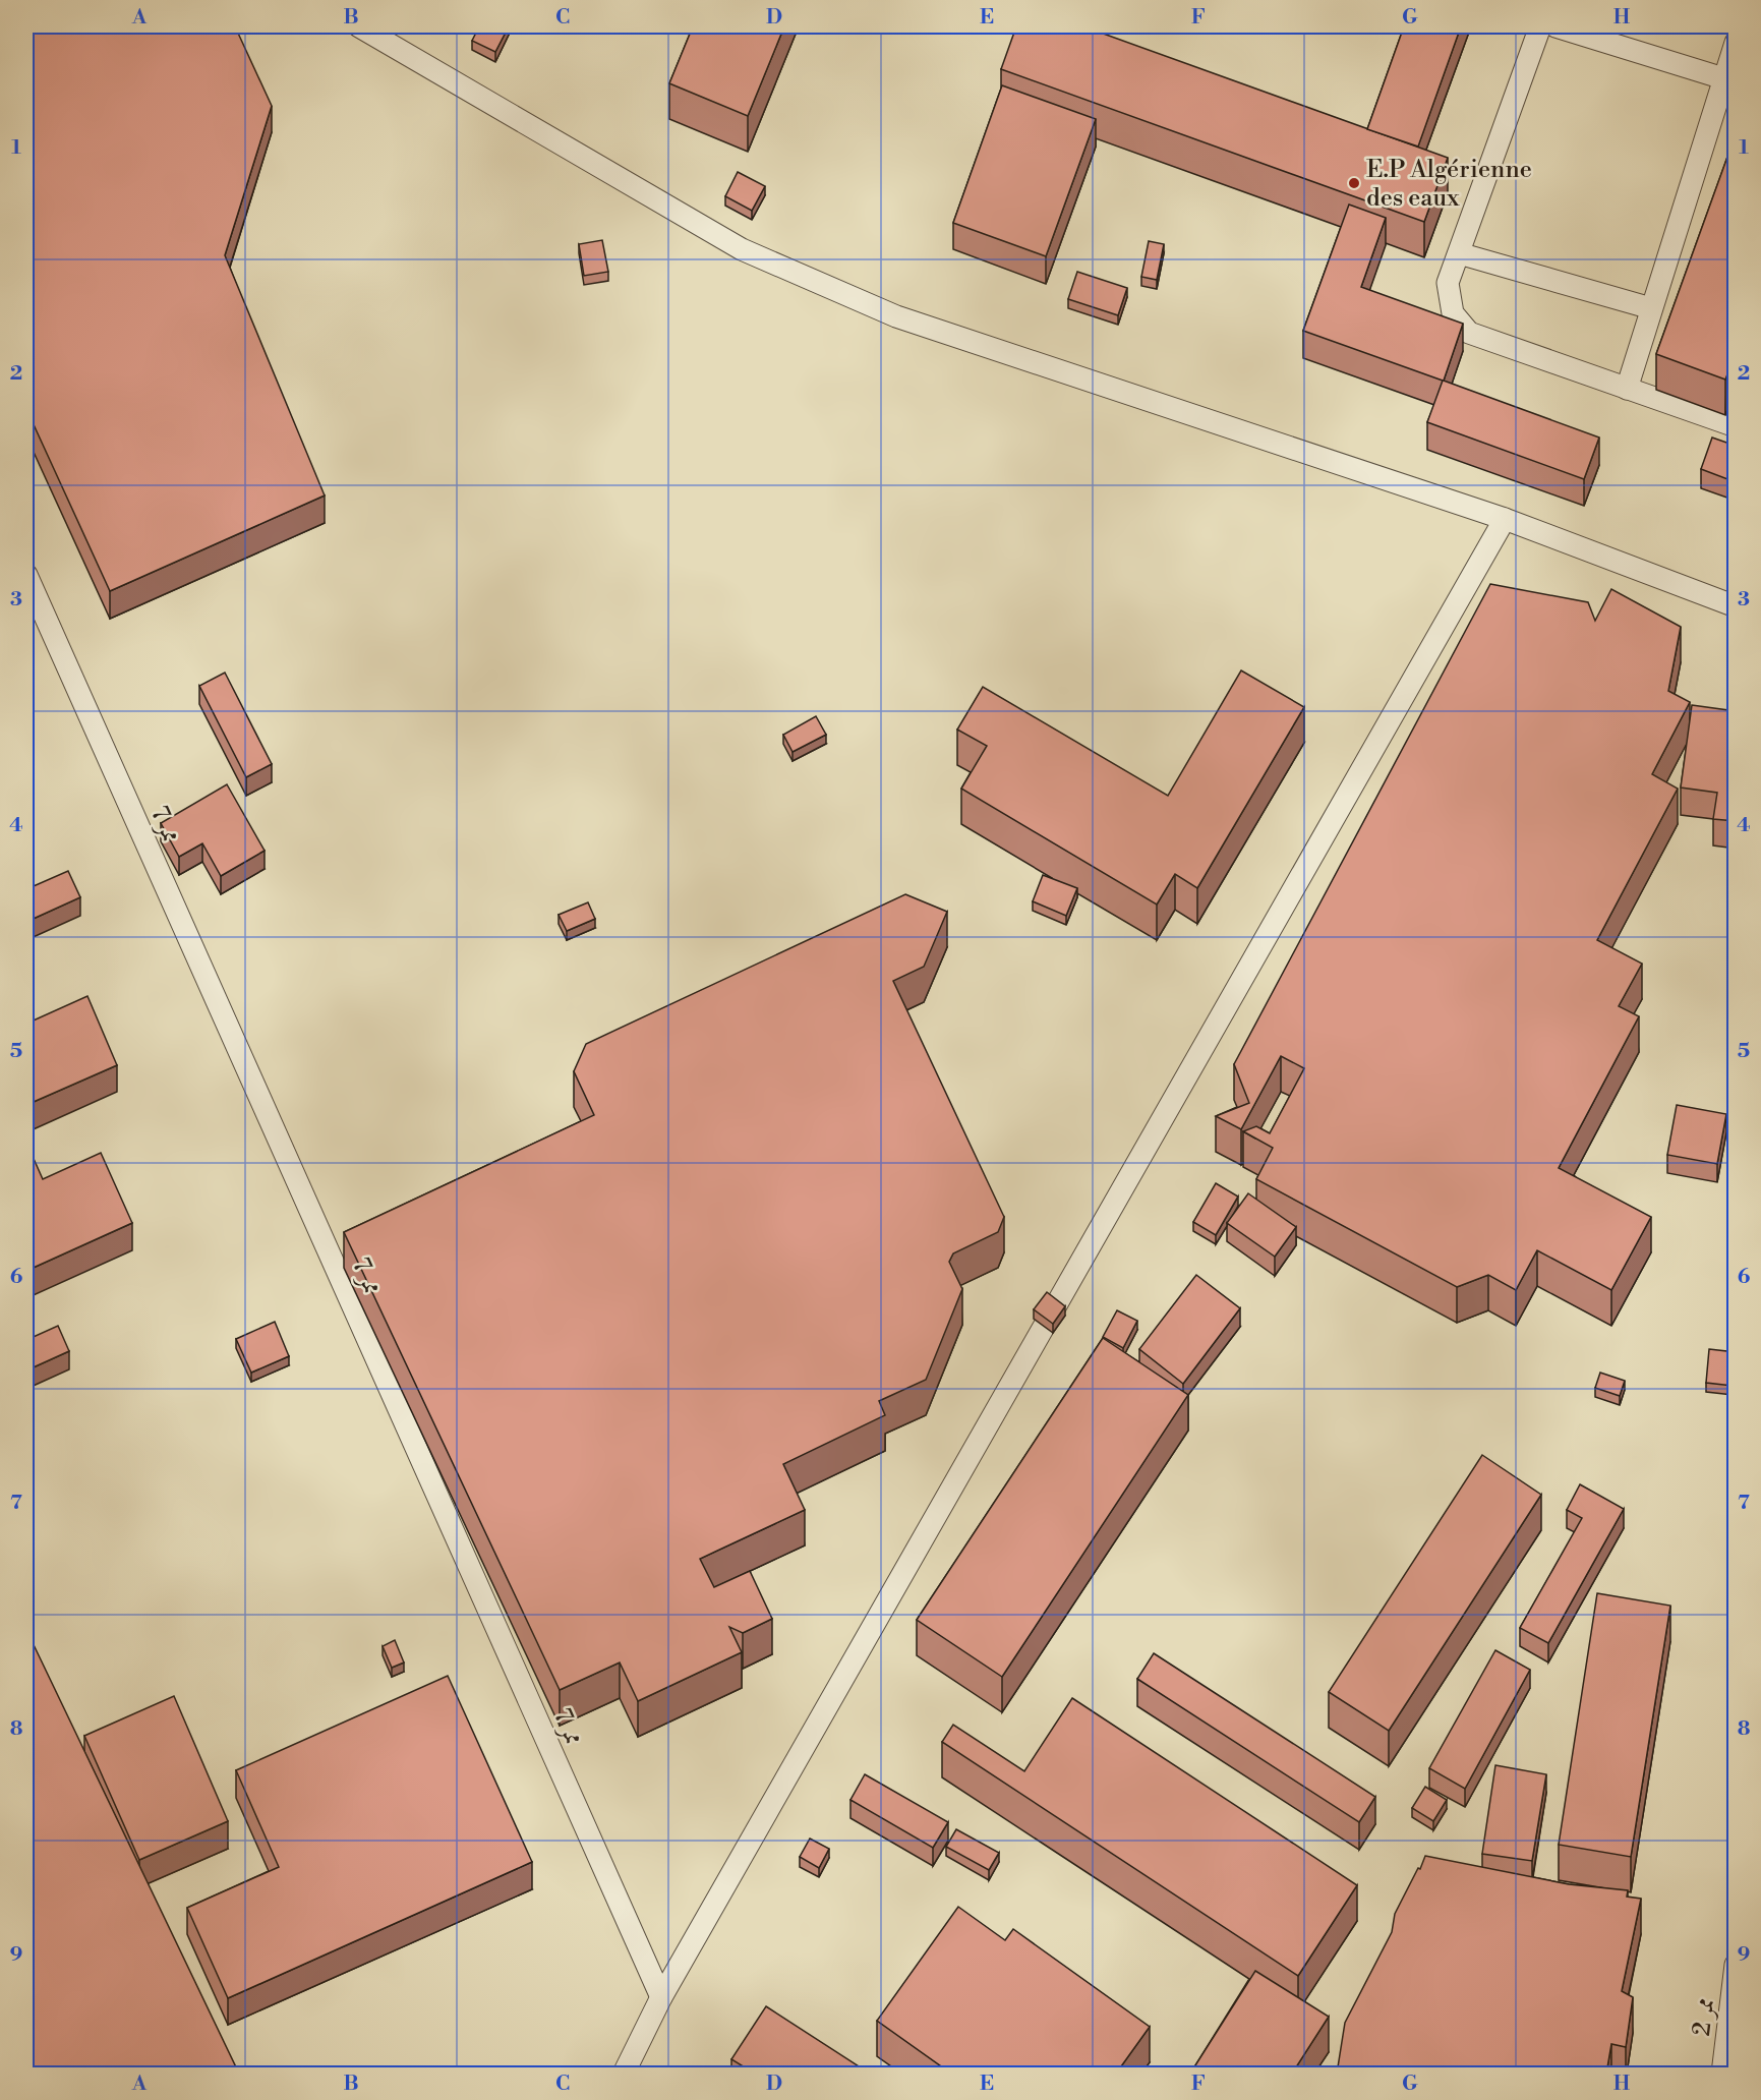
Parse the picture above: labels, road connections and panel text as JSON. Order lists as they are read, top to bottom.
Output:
{
  "streets": {
    "lane": ["ممر 7", "ممر 2"]
  },
  "places": ["E.P Algérienne des eaux"],
  "grid": {
    "columns": [
      "A",
      "B",
      "C",
      "D",
      "E",
      "F",
      "G",
      "H"
    ],
    "rows": [
      "1",
      "2",
      "3",
      "4",
      "5",
      "6",
      "7",
      "8",
      "9"
    ]
  }
}
